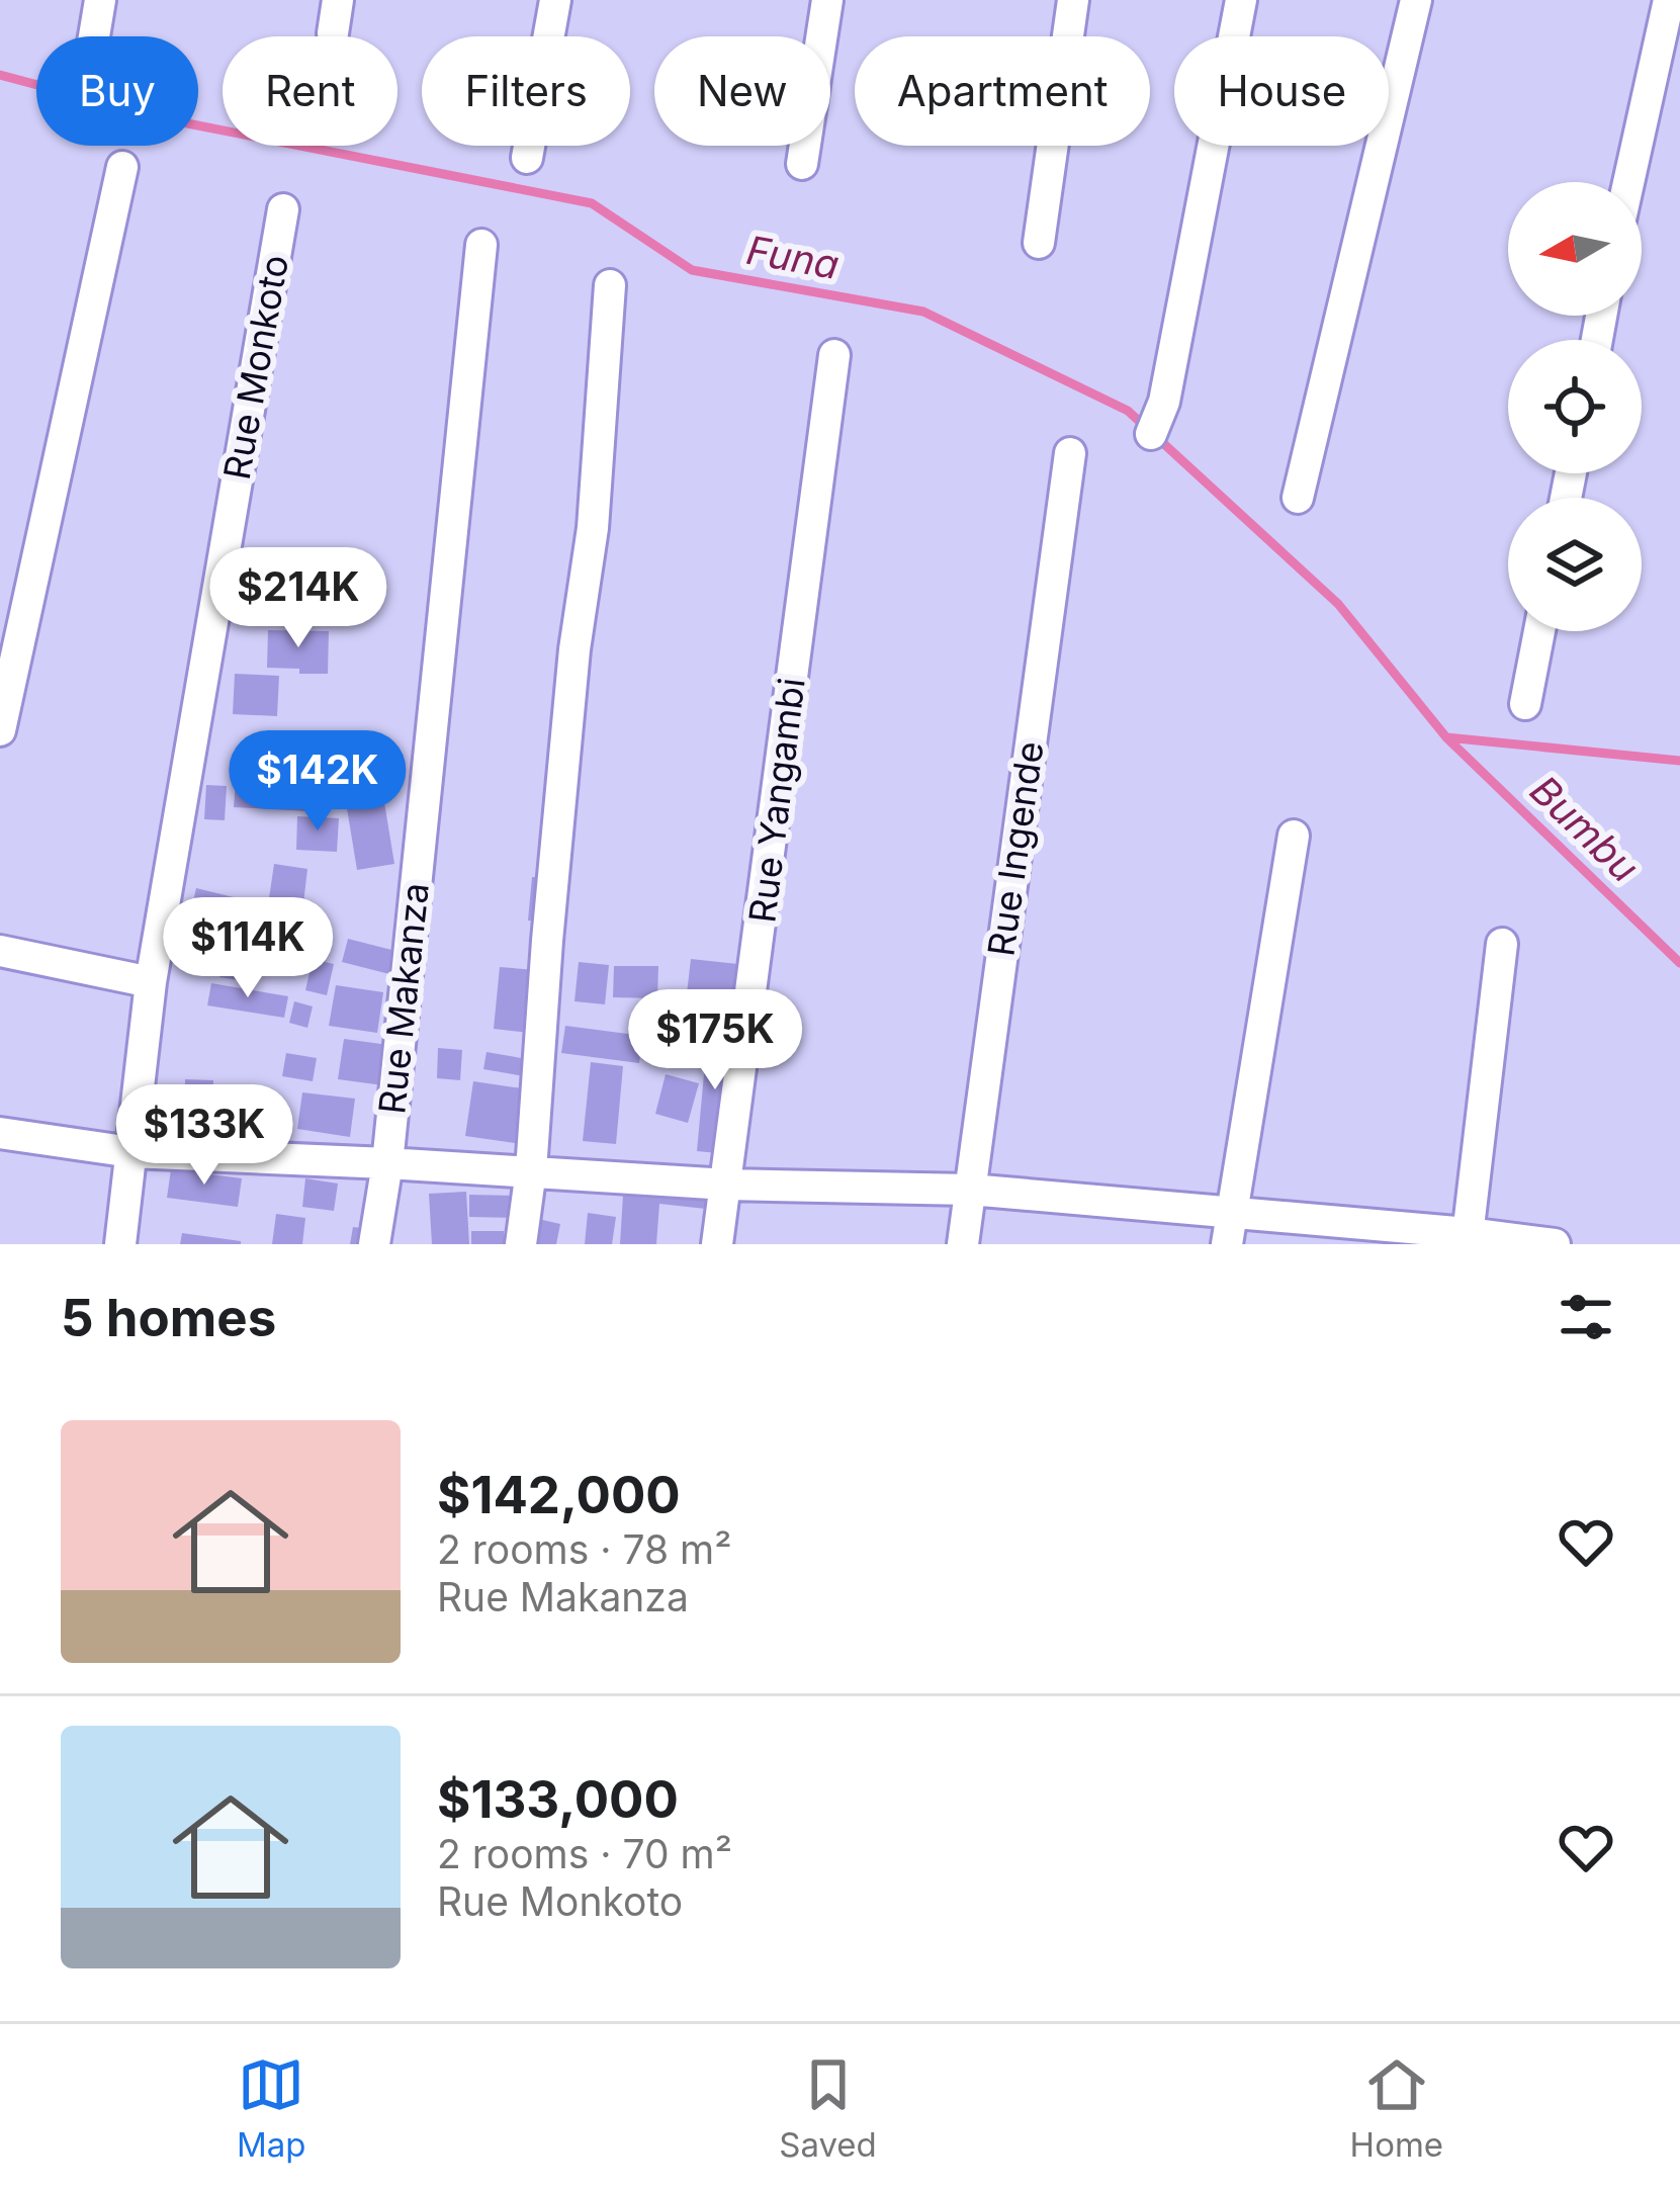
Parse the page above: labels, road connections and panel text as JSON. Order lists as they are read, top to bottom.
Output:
{
  "streets": {
    "street": [
      "Rue Monkoto",
      "Rue Yangambi",
      "Rue Ingende",
      "Rue Makanza"
    ]
  },
  "water": ["Funa", "Bumbu"],
  "north": "left",
  "page": {
    "chip": [
      "Buy",
      "Rent",
      "Filters",
      "New",
      "Apartment",
      "House"
    ],
    "price": [
      "$214K",
      "$142K",
      "$114K",
      "$175K",
      "$133K"
    ],
    "heading": "5 homes",
    "list": [
      {
        "name": "$142,000",
        "note": "2 rooms · 78 m² · Rue Makanza"
      },
      {
        "name": "$133,000",
        "note": "2 rooms · 70 m² · Rue Monkoto"
      }
    ],
    "tabs": ["Map", "Saved", "Home"]
  }
}
